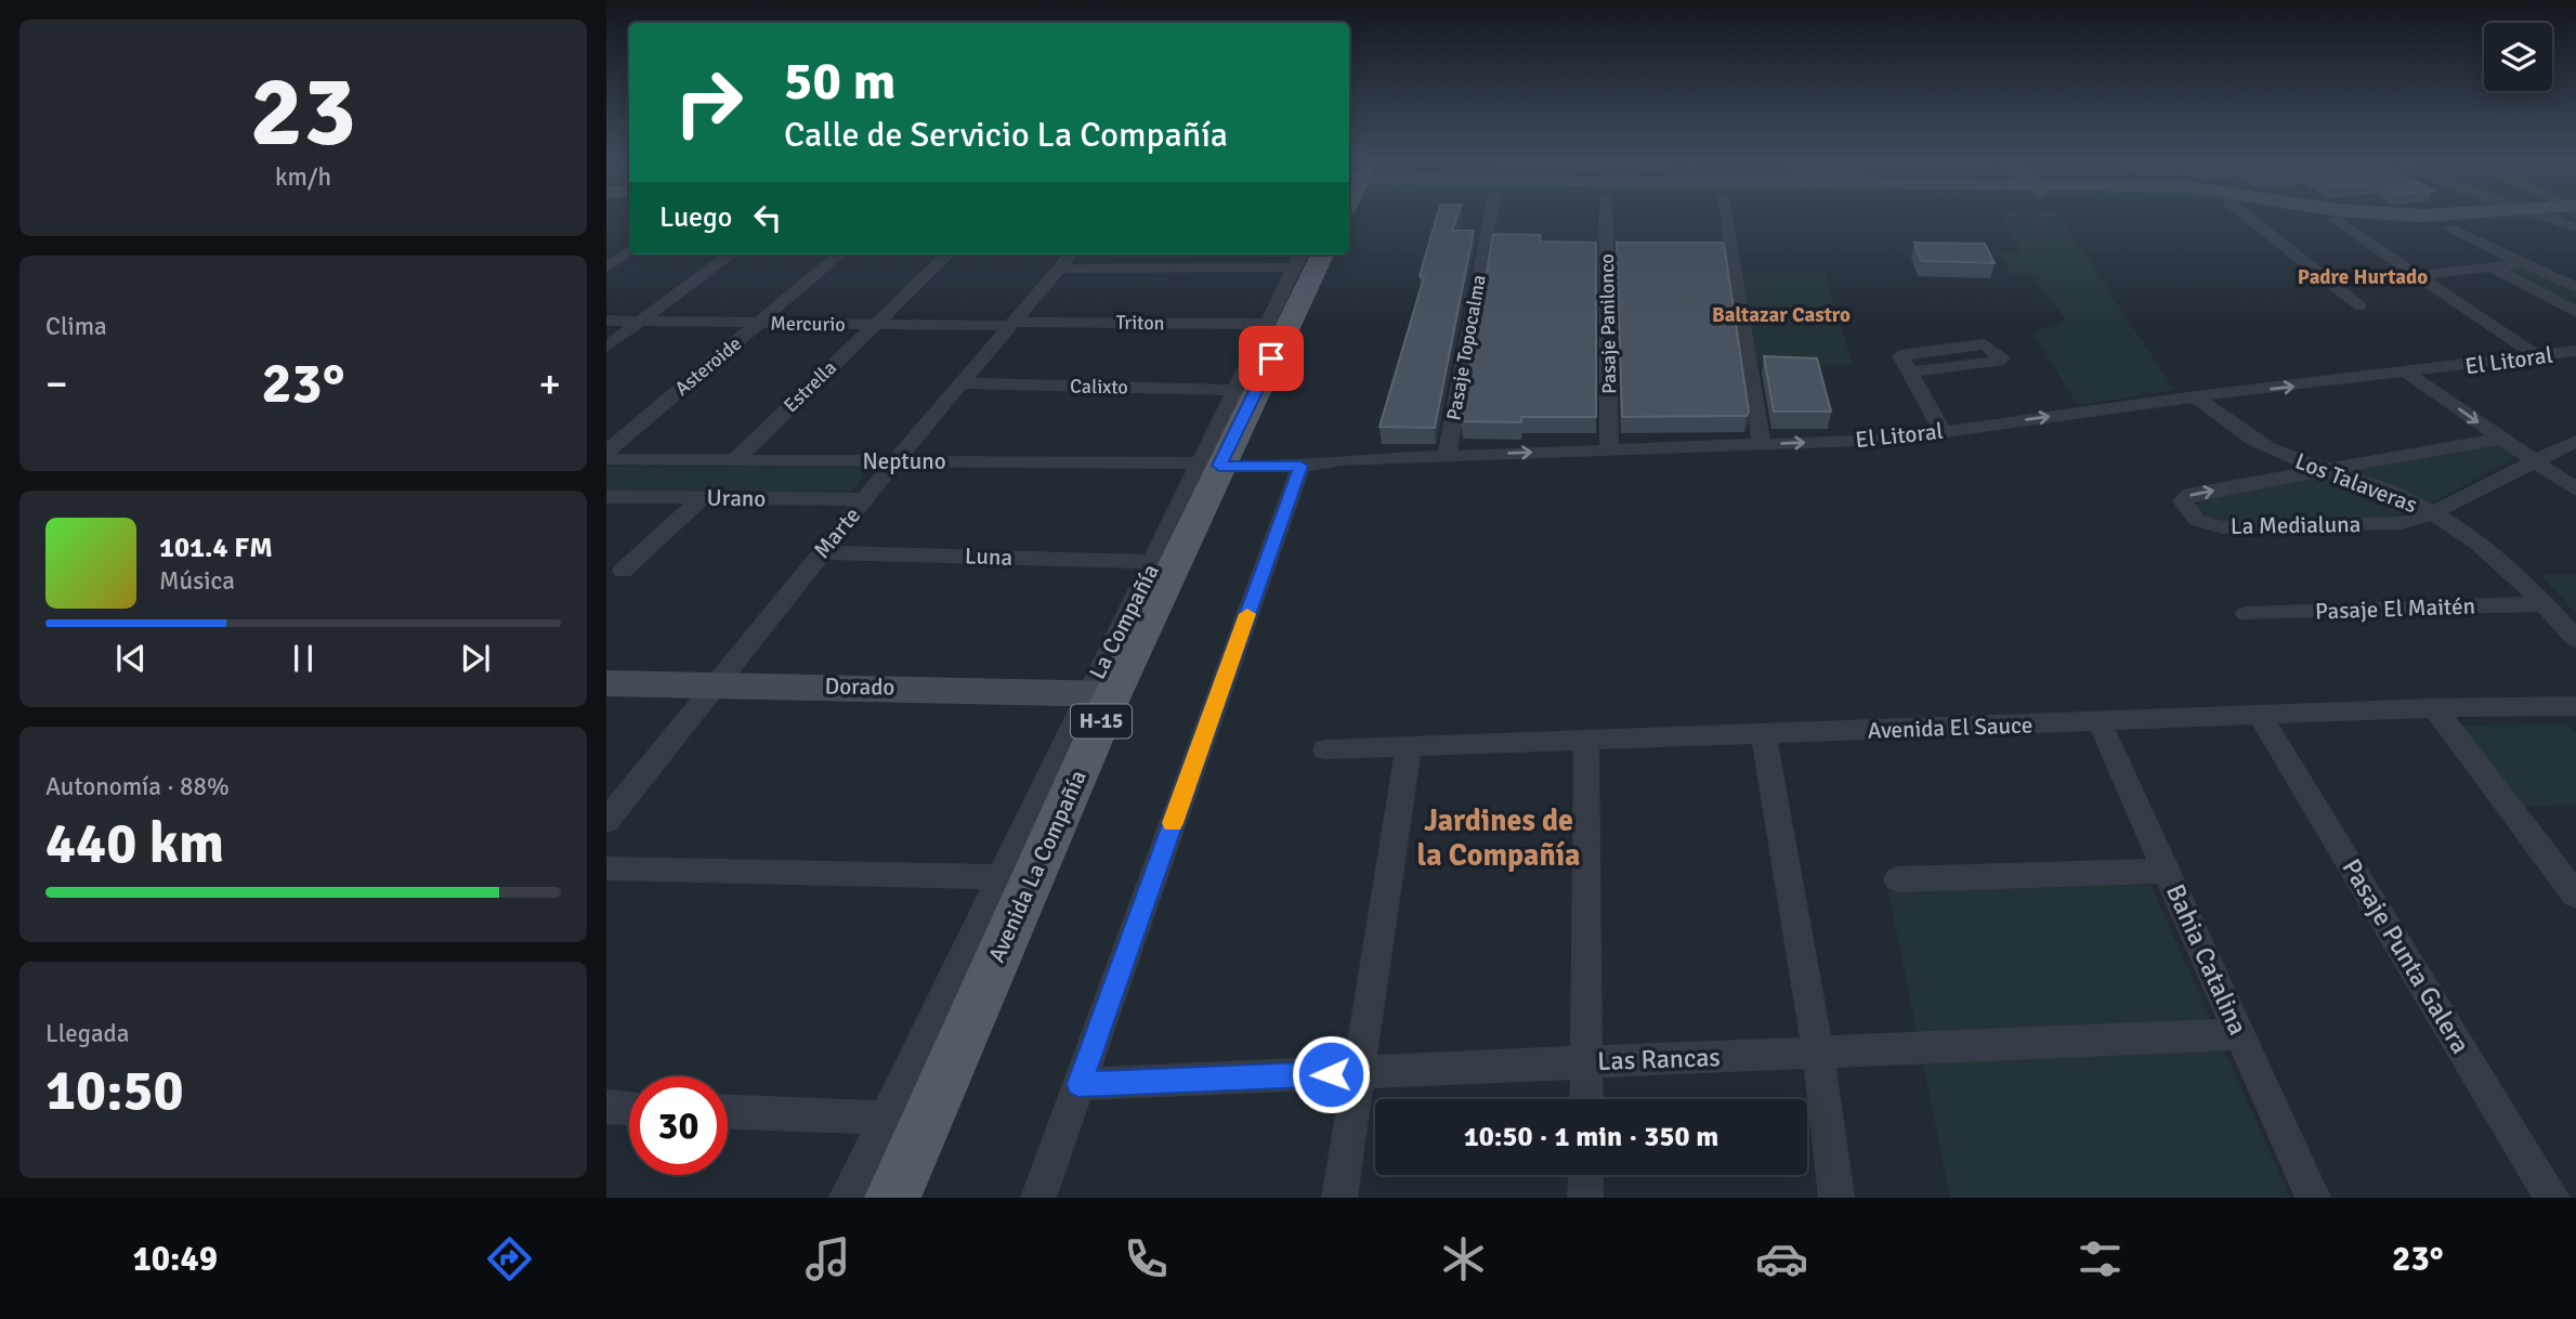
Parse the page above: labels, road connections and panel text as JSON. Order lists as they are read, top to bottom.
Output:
{
  "streets": {
    "main road": ["Dorado", "H-15", "Avenida La Compañía"],
    "street": [
      "Triton",
      "Mercurio",
      "Pasaje Panilonco",
      "Pasaje Topocalma",
      "El Litoral",
      "Asteroide",
      "Estrella",
      "Calixto",
      "Neptuno",
      "Los Talaveras",
      "Urano",
      "La Medialuna",
      "Marte",
      "Luna",
      "Pasaje El Maitén",
      "La Compañía",
      "Avenida El Sauce",
      "Pasaje Punta Galera",
      "Bahia Catalina",
      "Las Rancas"
    ]
  },
  "crossings": [
    ["Triton", "Mercurio"],
    ["Triton", "Marte"],
    ["Triton", "La Compañía"],
    ["Mercurio", "Asteroide"],
    ["Mercurio", "Estrella"],
    ["Mercurio", "Marte"],
    ["Pasaje Panilonco", "El Litoral"],
    ["Pasaje Topocalma", "El Litoral"],
    ["El Litoral", "Neptuno"],
    ["El Litoral", "Los Talaveras"],
    ["El Litoral", "La Compañía"],
    ["El Litoral", "Avenida La Compañía"],
    ["Estrella", "Neptuno"],
    ["Calixto", "Marte"],
    ["Calixto", "La Compañía"],
    ["Neptuno", "Marte"],
    ["Neptuno", "La Compañía"],
    ["Neptuno", "Avenida La Compañía"],
    ["Los Talaveras", "La Medialuna"],
    ["Los Talaveras", "Pasaje El Maitén"],
    ["Urano", "Marte"],
    ["Marte", "Luna"],
    ["Marte", "Dorado"],
    ["Luna", "La Compañía"],
    ["La Compañía", "Dorado"],
    ["La Compañía", "Avenida La Compañía"],
    ["Dorado", "Avenida La Compañía"],
    ["Avenida El Sauce", "Pasaje Punta Galera"],
    ["Avenida El Sauce", "Bahia Catalina"],
    ["Bahia Catalina", "Las Rancas"]
  ],
  "one_way": ["El Litoral"],
  "districts": ["Padre Hurtado", "Baltazar Castro", "Jardines de la Compañía"],
  "page": {
    "tile": [
      ["23", "km/h"],
      "Clima",
      ["Autonomía · 88%", "440 km"],
      ["Llegada", "10:50"]
    ],
    "turn": ["50 m", "Calle de Servicio La Compañía"],
    "then": "Luego",
    "heat": ["−", "23°", "+"],
    "song": ["101.4 FM", "Música"],
    "limit": "30",
    "trip": "10:50 · 1 min · 350 m",
    "tabs": ["10:49", "23°"]
  }
}
